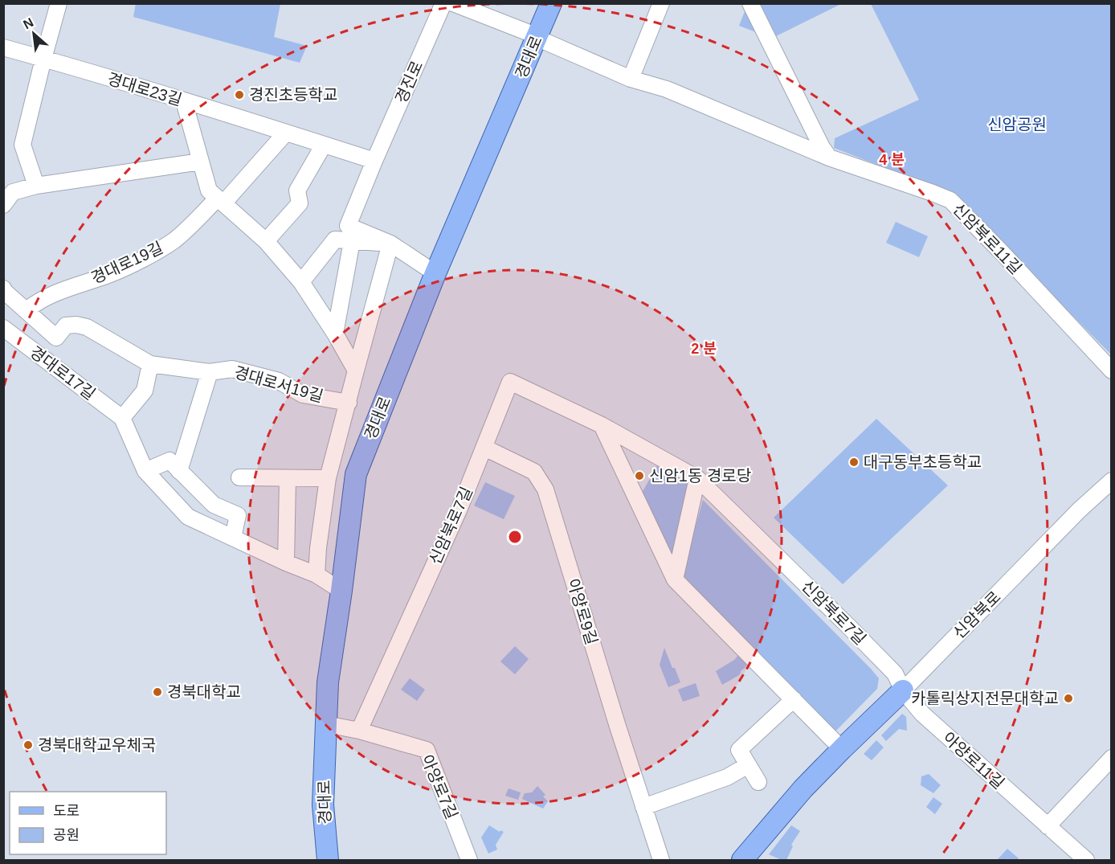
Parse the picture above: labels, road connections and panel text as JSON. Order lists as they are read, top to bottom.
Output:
{
  "streets": {
    "main road": ["경대로", "신암북로"],
    "street": [
      "경진로",
      "경대로23길",
      "신암북로11길",
      "경대로19길",
      "경대로17길",
      "경대로서19길",
      "신암북로7길",
      "아양로9길",
      "아양로11길",
      "아양로7길"
    ]
  },
  "crossings": [
    ["경대로", "신암북로11길"],
    ["경진로", "경대로23길"],
    ["경대로23길", "경대로19길"],
    ["신암북로7길", "아양로9길"],
    ["신암북로7길", "신암북로"],
    ["신암북로7길", "아양로11길"],
    ["신암북로7길", "아양로7길"],
    ["신암북로", "아양로11길"]
  ],
  "parks": ["신암공원"],
  "places": [
    "경진초등학교",
    "대구동부초등학교",
    "신암1동 경로당",
    "경북대학교",
    "카톨릭상지전문대학교",
    "경북대학교우체국"
  ],
  "legend": ["도로", "공원"],
  "north": "top left",
  "rings": ["4 분", "2 분"]
}
